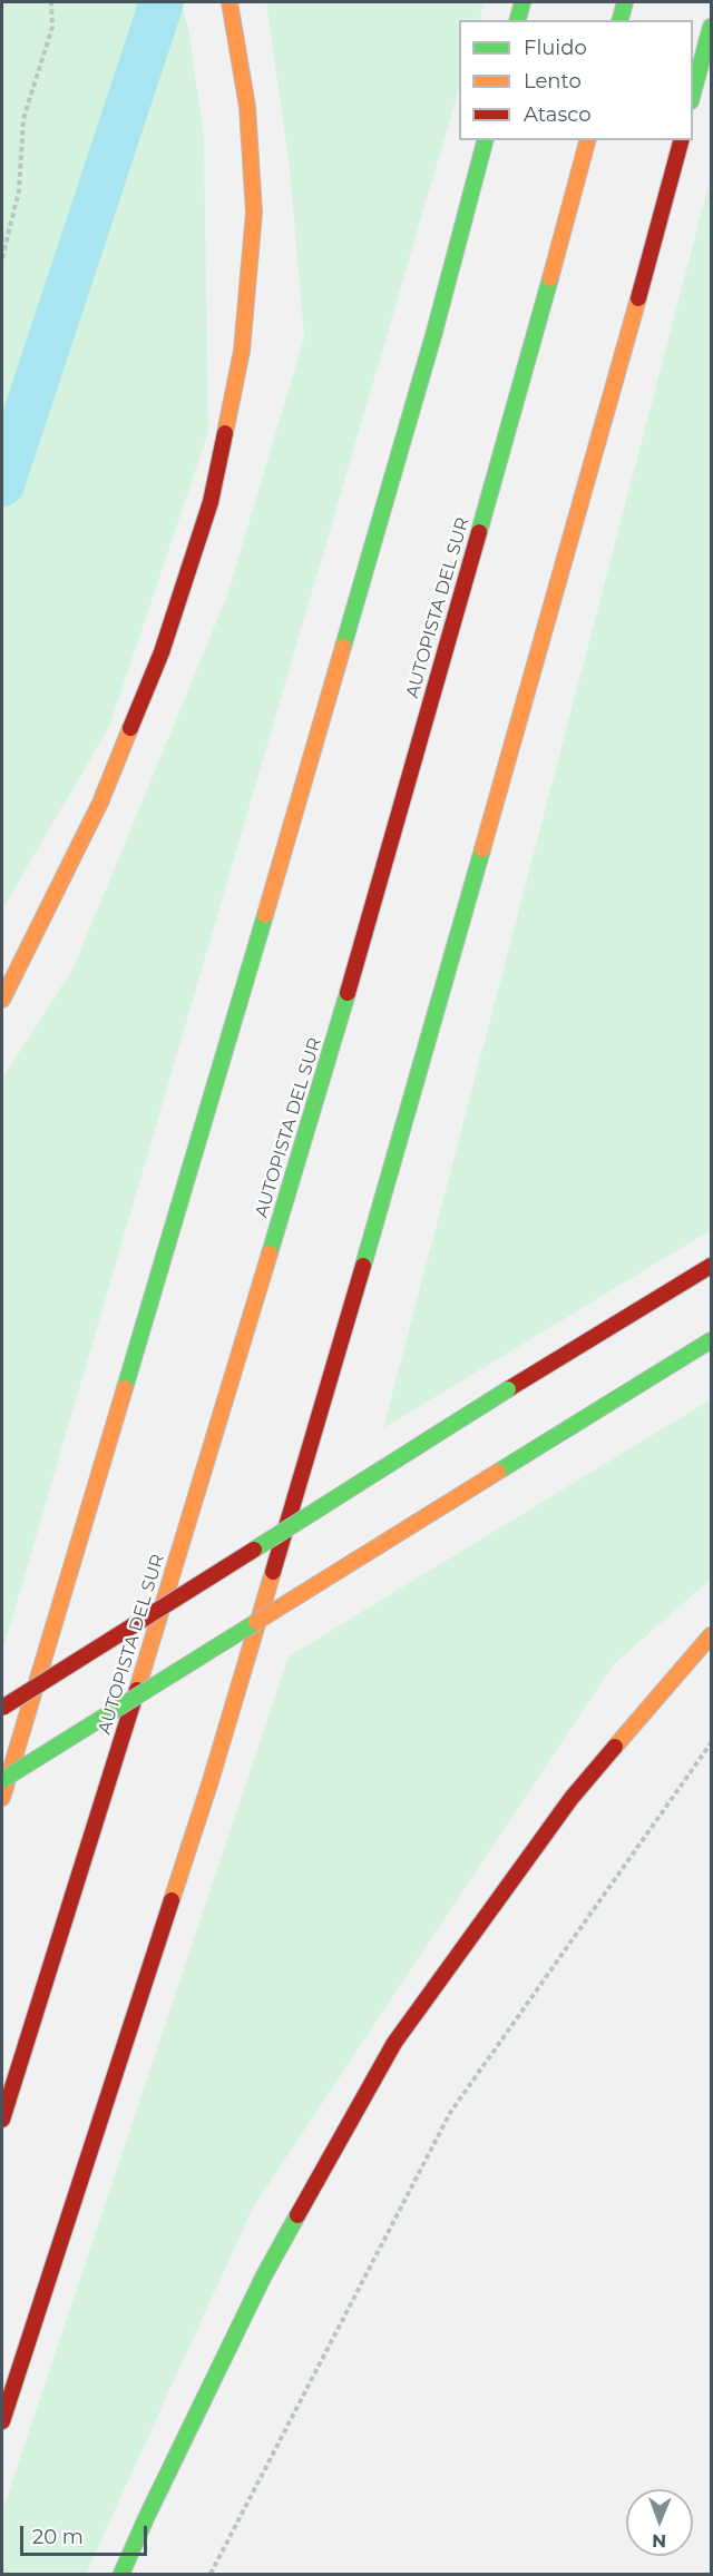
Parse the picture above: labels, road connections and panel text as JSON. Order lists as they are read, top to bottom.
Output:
{
  "streets": {
    "highway": ["AUTOPISTA DEL SUR"]
  },
  "legend": ["Fluido", "Lento", "Atasco"],
  "scale_bar": "20 m",
  "north": "bottom"
}
